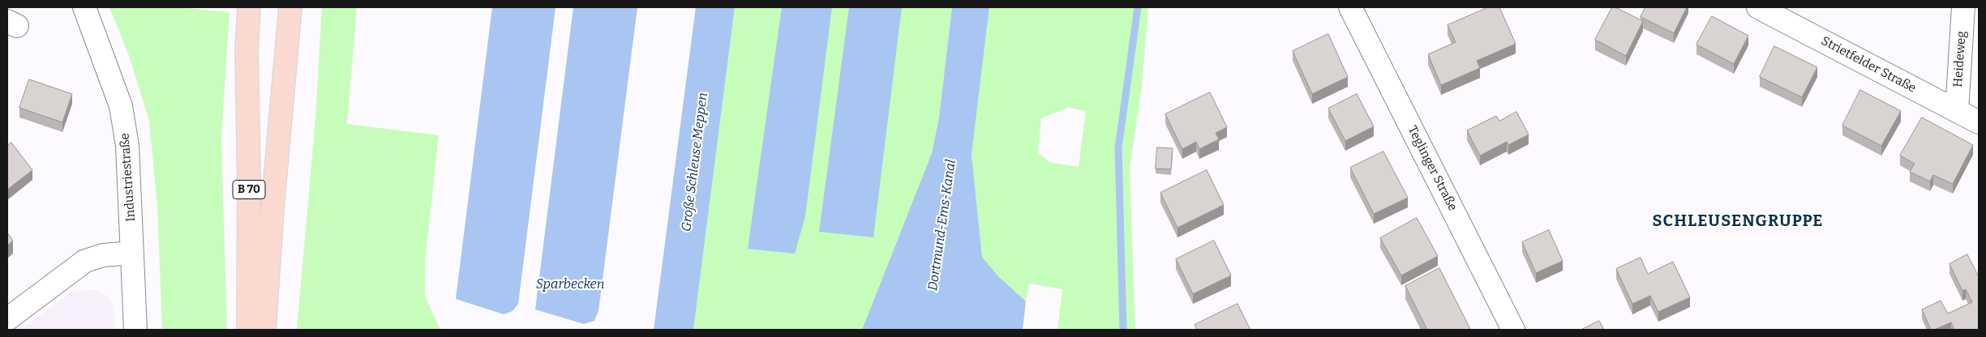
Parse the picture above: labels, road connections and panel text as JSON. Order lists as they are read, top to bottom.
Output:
{
  "streets": {
    "main road": ["B 70"],
    "street": [
      "Heideweg",
      "Strietfelder Straße",
      "Teglinger Straße",
      "Industriestraße"
    ]
  },
  "crossings": [
    ["Heideweg", "Strietfelder Straße"]
  ],
  "districts": ["SCHLEUSENGRUPPE"],
  "water": ["Große Schleuse Meppen", "Dortmund-Ems-Kanal", "Sparbecken"]
}
